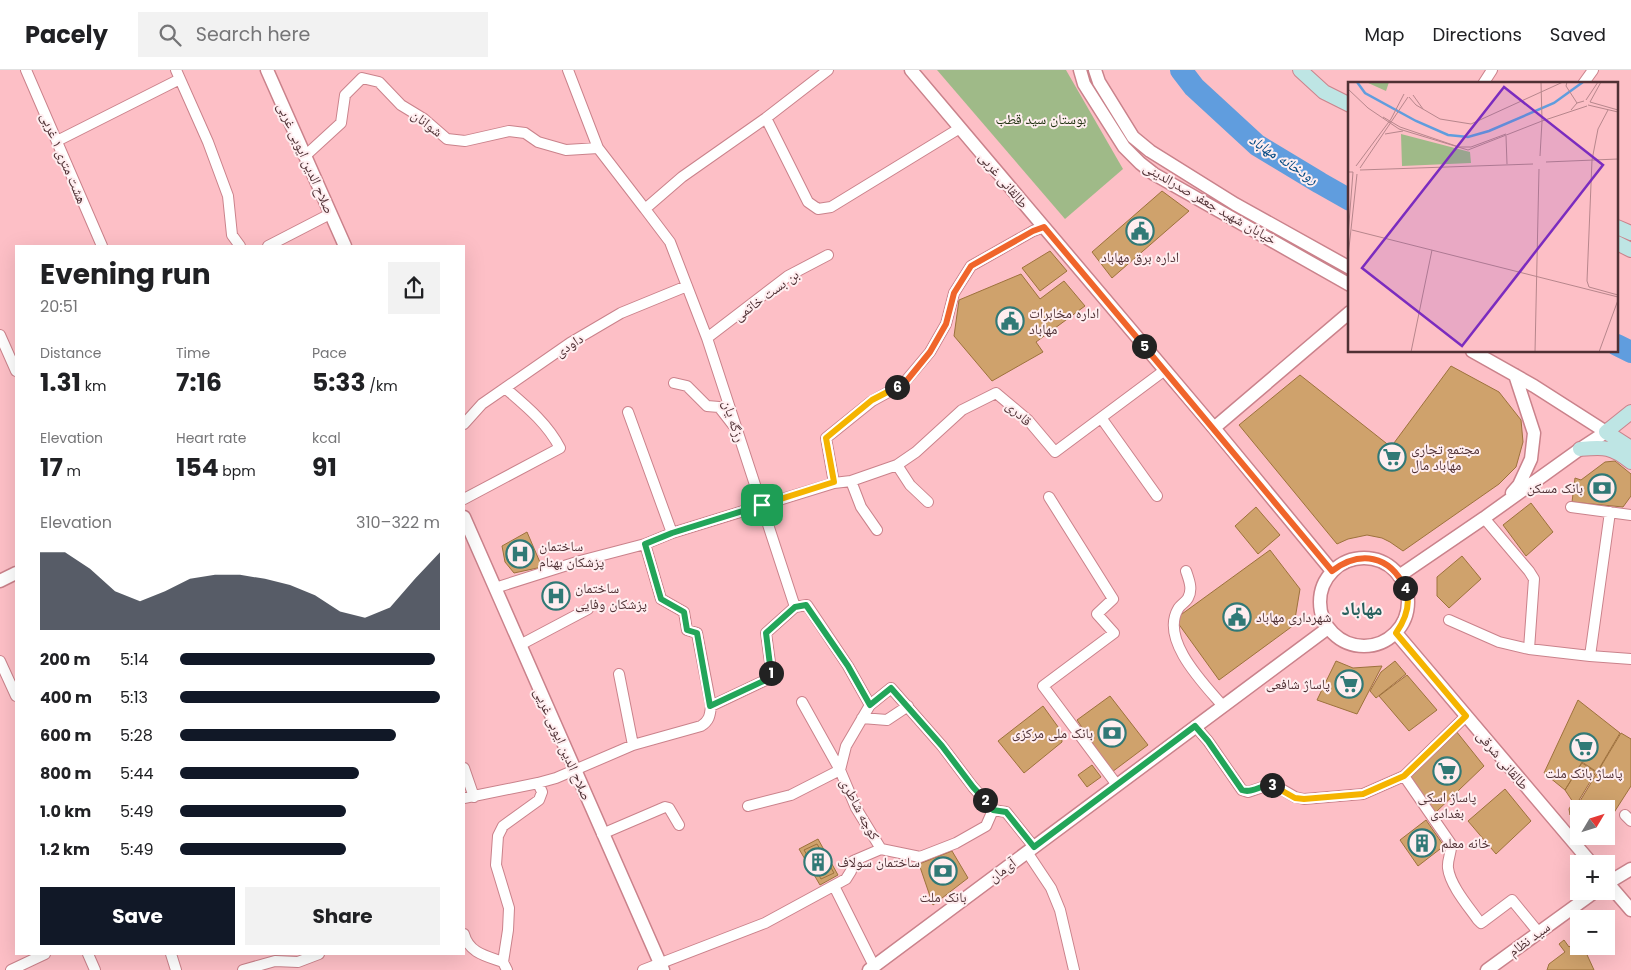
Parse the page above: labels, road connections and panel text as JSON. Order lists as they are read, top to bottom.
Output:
{
  "streets": {
    "street": [
      "شوانان",
      "هشت متری ۱ غربی",
      "صلاح الدین ایوبی غربی",
      "طالقانی غربی",
      "خیابان شهید جعفر صدرالدینی",
      "بن بست خاتمی",
      "داودی",
      "قادری",
      "رزگه یان",
      "صلاح الدین ایوبی غریی",
      "طالقانی شرقی",
      "کوچه شاطری",
      "آی‌مان",
      "سید نظام"
    ]
  },
  "crossings": [
    ["شوانان", "صلاح الدین ایوبی غربی"],
    ["شوانان", "رزگه یان"],
    ["طالقانی غربی", "قادری"],
    ["طالقانی غربی", "طالقانی شرقی"],
    ["طالقانی غربی", "آی‌مان"],
    ["بن بست خاتمی", "رزگه یان"],
    ["داودی", "رزگه یان"],
    ["قادری", "رزگه یان"],
    ["قادری", "صلاح الدین ایوبی غریی"],
    ["طالقانی شرقی", "آی‌مان"]
  ],
  "districts": ["مهاباد"],
  "water": ["رودخانه مهاباد"],
  "parks": ["بوستان سید قطب"],
  "places": {
    "public building": ["اداره برق مهاباد", "اداره مخابرات مهاباد", "شهرداری مهاباد"],
    "supermarket": [
      "مجتمع تجاری مهاباد مال",
      "پاساژ شافعی",
      "پاساژ بانک ملت",
      "پاساژ اسکی بغدادی"
    ],
    "bank": ["بانک مسکن", "بانک ملی مرکزی", "بانک ملت"],
    "hospital": ["ساختمان پزشکان بهنام", "ساختمان پزشکان وفایی"],
    "building": ["خانه معلم", "ساختمان سولاف"]
  },
  "north": "top right",
  "page": {
    "header": "Pacely",
    "search": "Search here",
    "nav": ["Map", "Directions", "Saved"],
    "heading": ["Evening run", "20:51"],
    "stats": [
      ["Distance", "1.31 km"],
      ["Time", "7:16"],
      ["Pace", "5:33 /km"],
      ["Elevation", "17 m"],
      ["Heart rate", "154 bpm"],
      ["kcal", "91"]
    ],
    "pins": [
      "5",
      "6",
      "4",
      "1",
      "3",
      "2"
    ],
    "chart": ["Elevation", "310–322 m"],
    "list": [
      {
        "name": "200 m",
        "note": "5:14"
      },
      {
        "name": "400 m",
        "note": "5:13"
      },
      {
        "name": "600 m",
        "note": "5:28"
      },
      {
        "name": "800 m",
        "note": "5:44"
      },
      {
        "name": "1.0 km",
        "note": "5:49"
      },
      {
        "name": "1.2 km",
        "note": "5:49"
      }
    ],
    "map_buttons": ["+", "−"],
    "buttons": ["Save", "Share"]
  }
}
